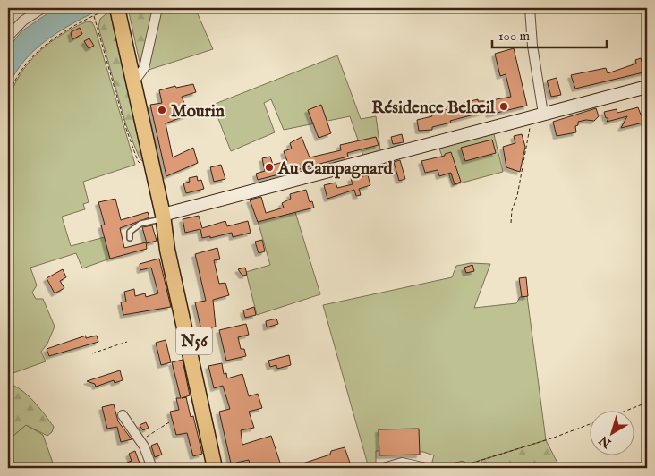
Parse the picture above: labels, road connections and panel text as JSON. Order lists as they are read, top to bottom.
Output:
{
  "streets": {
    "main road": ["N56"]
  },
  "places": ["Résidence Belœil", "Mourin", "Au Campagnard"],
  "scale_bar": "100 m",
  "north": "bottom left"
}
